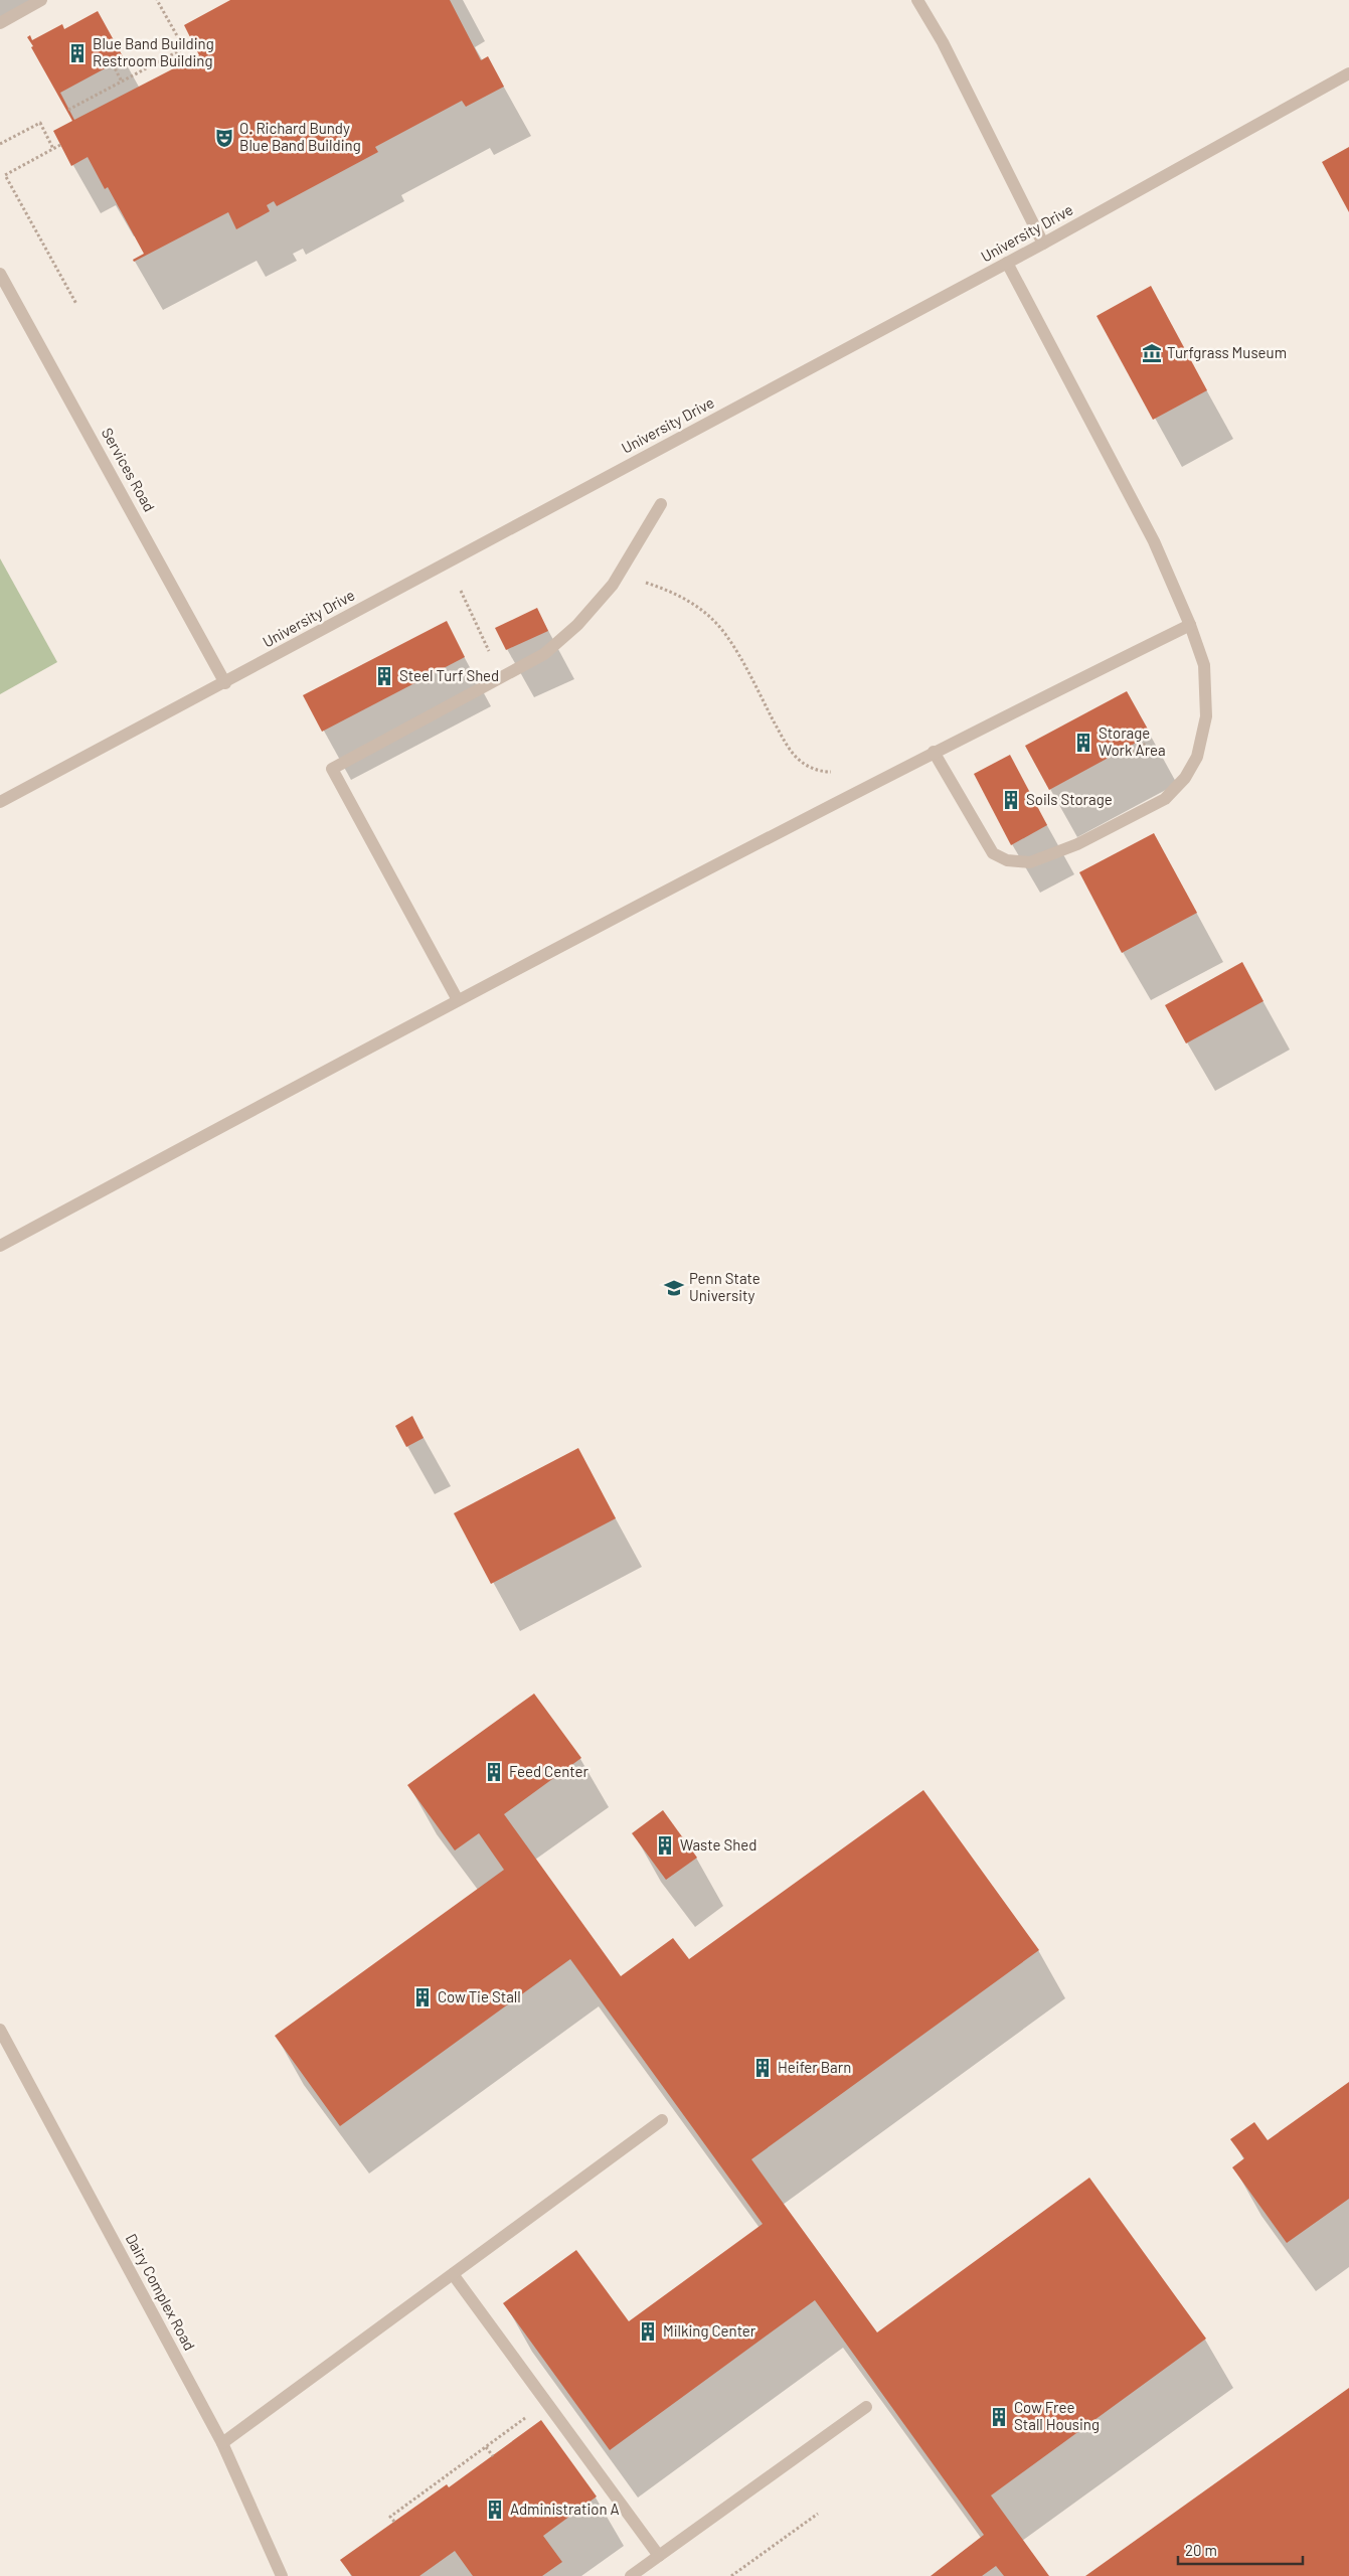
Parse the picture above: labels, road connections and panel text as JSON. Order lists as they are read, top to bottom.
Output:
{
  "streets": {
    "street": ["University Drive", "Services Road", "Dairy Complex Road"]
  },
  "crossings": [
    ["University Drive", "Services Road"]
  ],
  "places": {
    "building": [
      "Blue Band Building Restroom Building",
      "Steel Turf Shed",
      "Storage Work Area",
      "Soils Storage",
      "Feed Center",
      "Waste Shed",
      "Cow Tie Stall",
      "Heifer Barn",
      "Milking Center",
      "Cow Free Stall Housing",
      "Administration A"
    ],
    "theatre": ["O. Richard Bundy Blue Band Building"],
    "museum": ["Turfgrass Museum"],
    "school or university": ["Penn State University"]
  },
  "scale_bar": "20 m"
}
